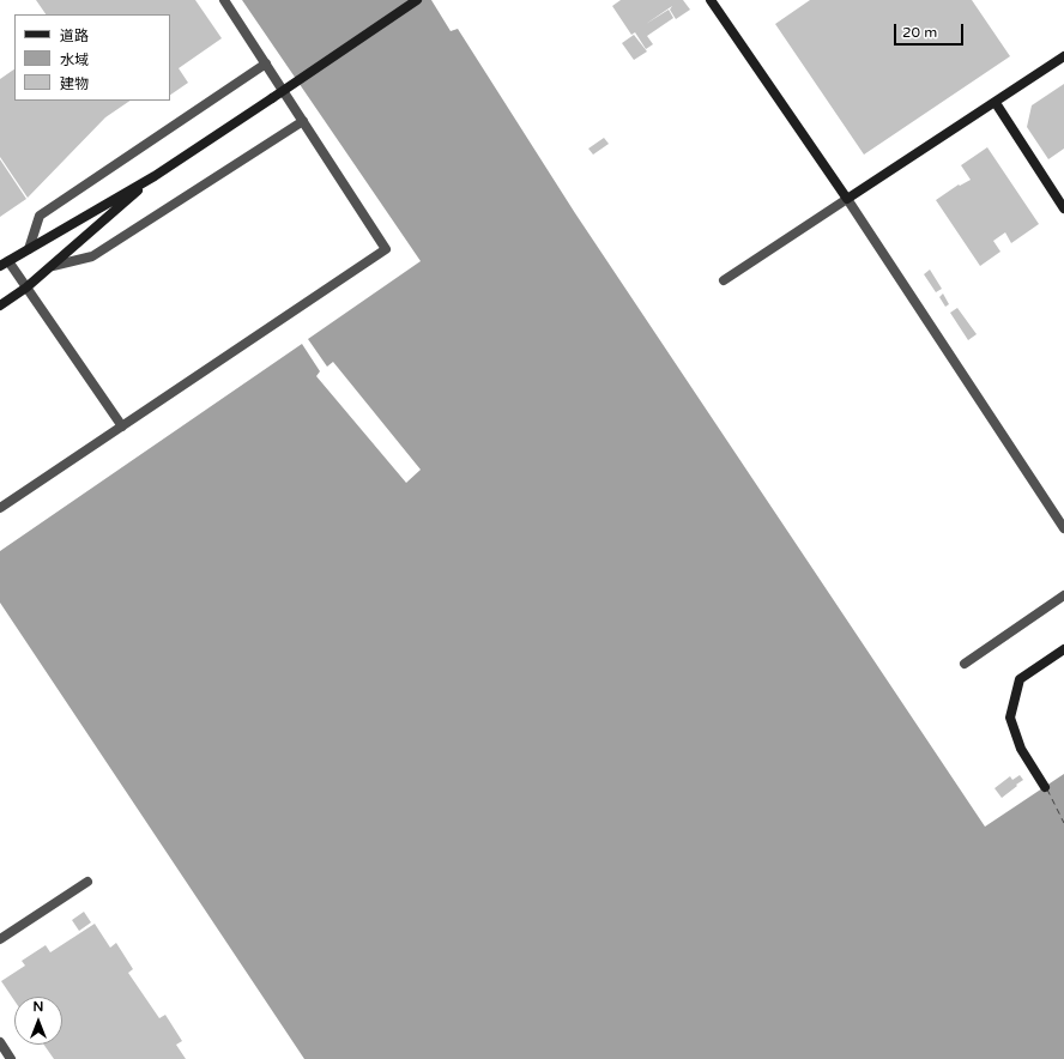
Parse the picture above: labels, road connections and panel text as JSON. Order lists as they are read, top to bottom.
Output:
{
  "legend": ["道路", "水域", "建物"],
  "scale_bar": "20 m",
  "north": "top"
}
